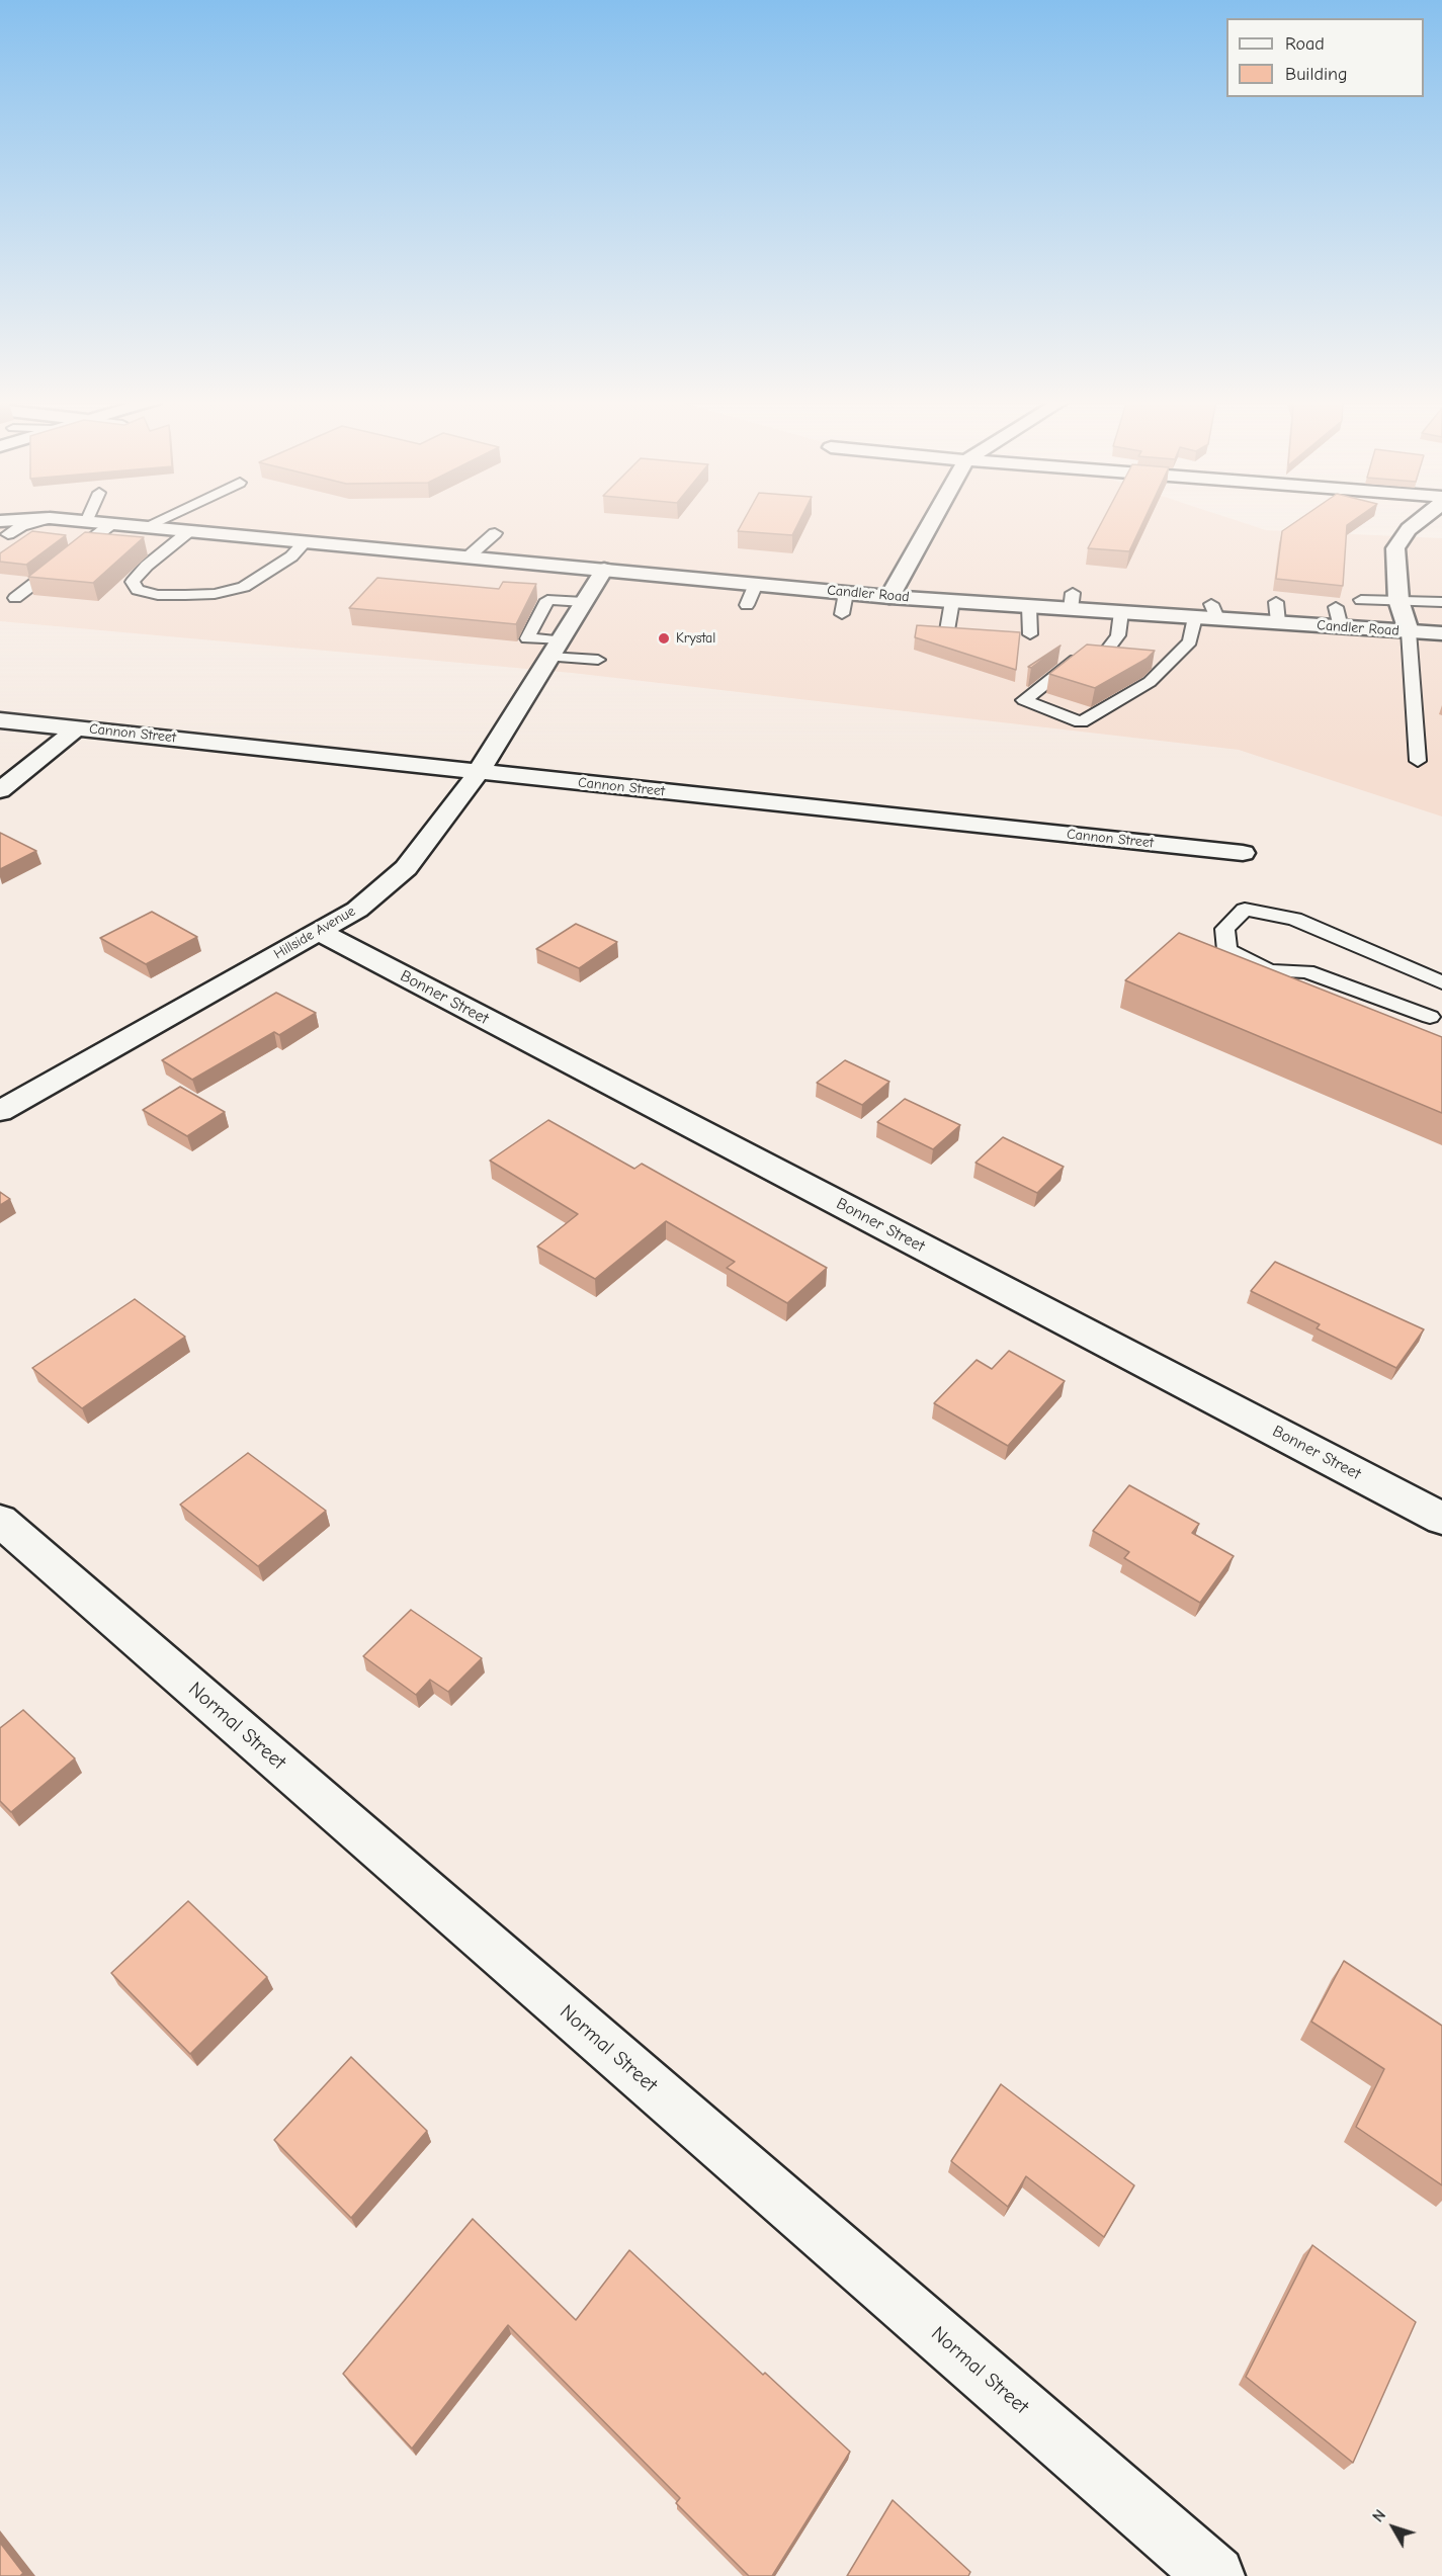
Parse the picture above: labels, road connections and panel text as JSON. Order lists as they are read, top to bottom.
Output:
{
  "streets": {
    "street": [
      "Candler Road",
      "Cannon Street",
      "Hillside Avenue",
      "Bonner Street",
      "Normal Street"
    ]
  },
  "crossings": [
    ["Candler Road", "Hillside Avenue"],
    ["Cannon Street", "Hillside Avenue"],
    ["Hillside Avenue", "Bonner Street"]
  ],
  "places": ["Krystal"],
  "legend": ["Road", "Building"],
  "north": "top left"
}
